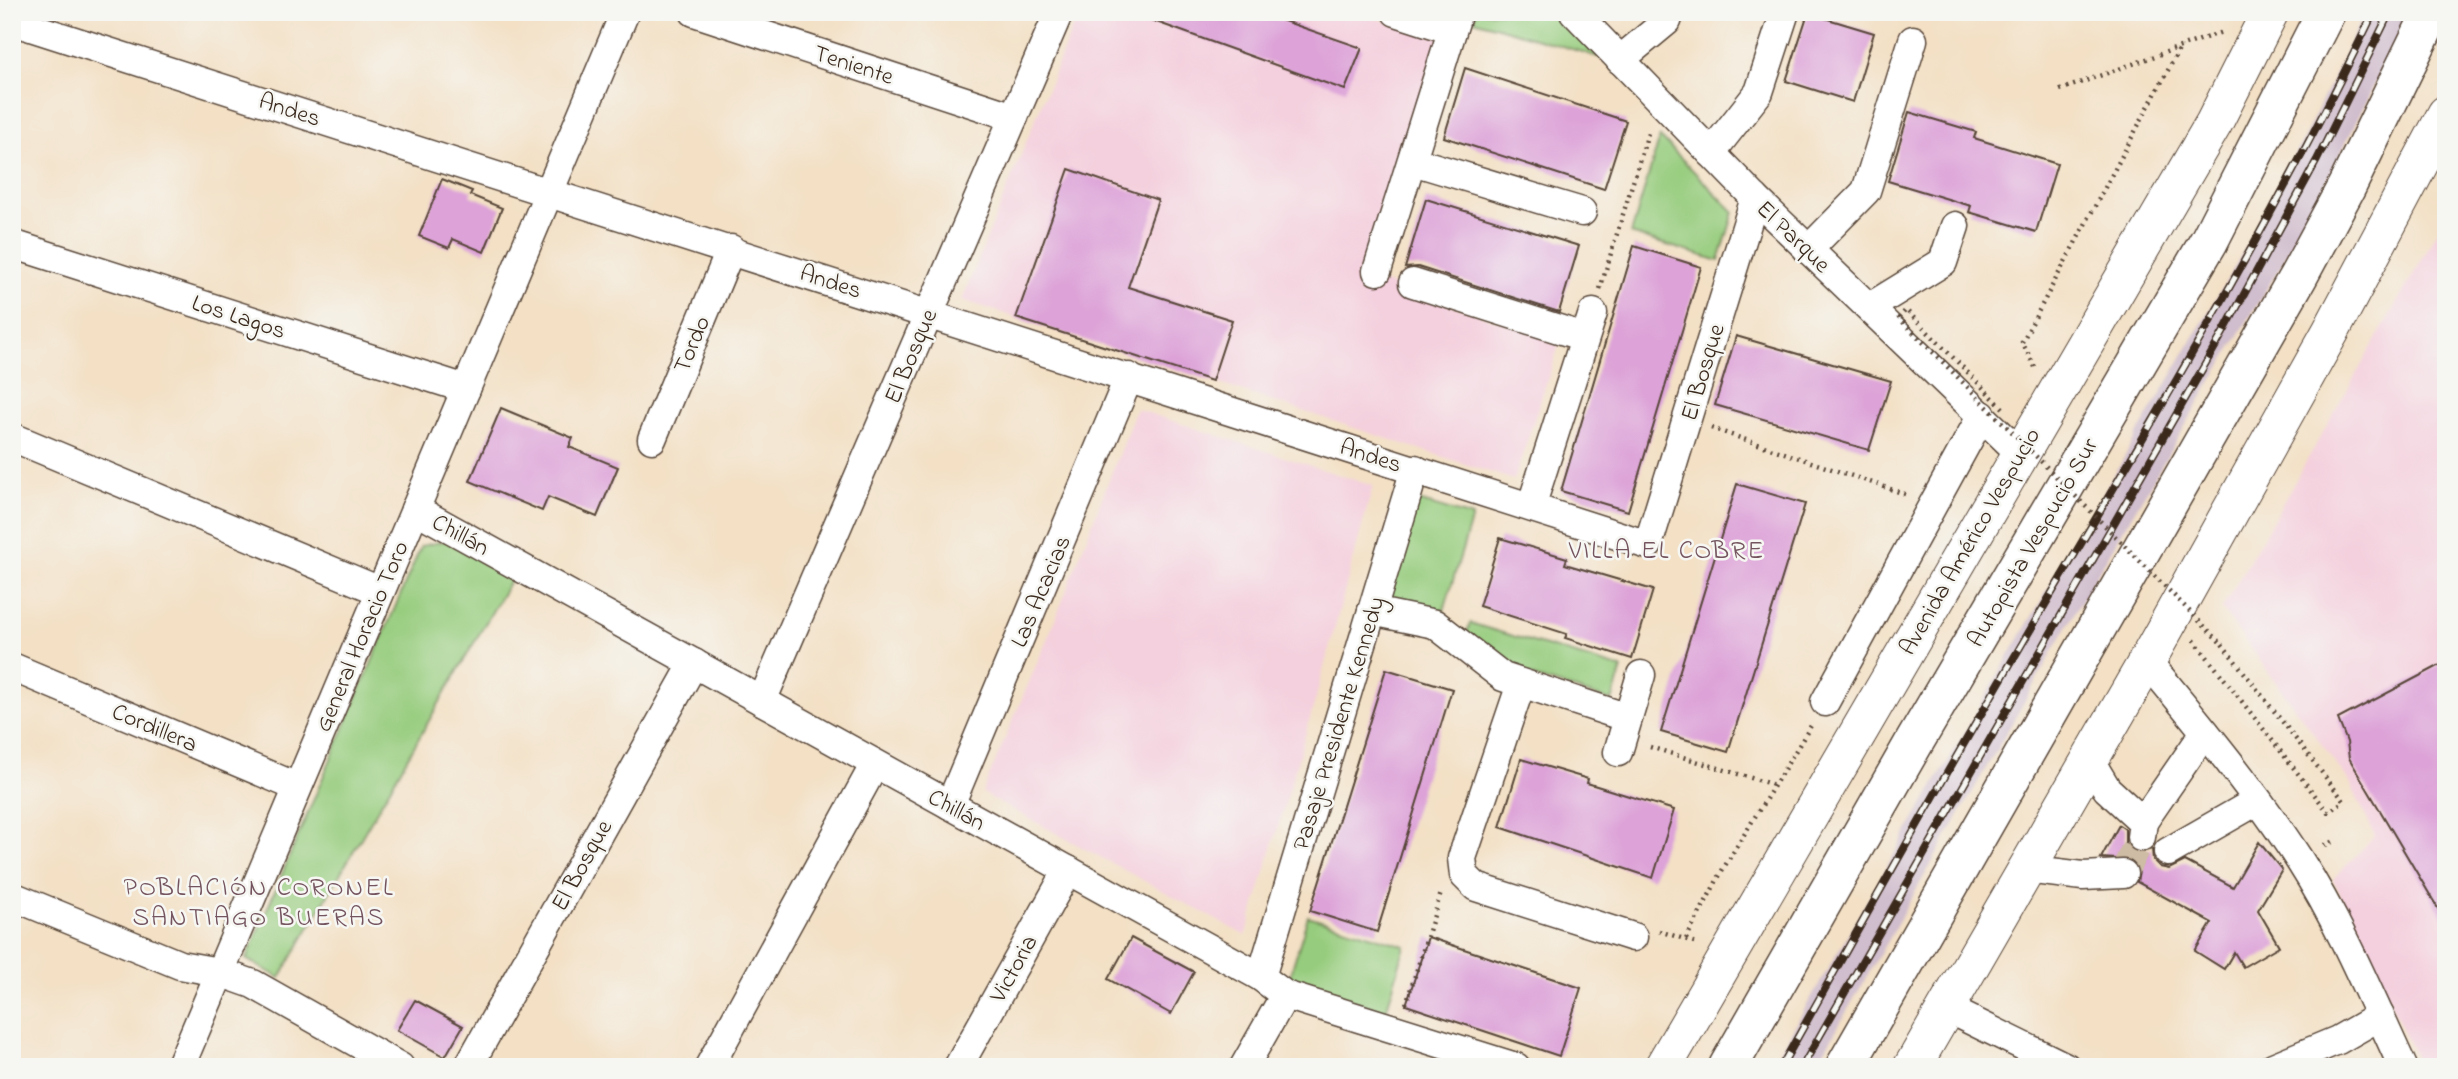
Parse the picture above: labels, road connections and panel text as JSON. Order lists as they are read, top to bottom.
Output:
{
  "streets": {
    "highway": ["Autopista Vespucio Sur"],
    "main road": ["Avenida Américo Vespucio"],
    "street": [
      "Teniente",
      "Andes",
      "El Parque",
      "Los Lagos",
      "Tordo",
      "El Bosque",
      "Chillán",
      "Las Acacias",
      "General Horacio Toro",
      "Pasaje Presidente Kennedy",
      "Cordillera",
      "Victoria"
    ]
  },
  "crossings": [
    ["Teniente", "El Bosque"],
    ["Andes", "Tordo"],
    ["Andes", "El Bosque"],
    ["Andes", "Las Acacias"],
    ["Andes", "General Horacio Toro"],
    ["Andes", "Pasaje Presidente Kennedy"],
    ["El Parque", "El Bosque"],
    ["El Parque", "Avenida Américo Vespucio"],
    ["Los Lagos", "General Horacio Toro"],
    ["El Bosque", "Chillán"],
    ["Chillán", "Las Acacias"],
    ["Chillán", "General Horacio Toro"],
    ["Chillán", "Pasaje Presidente Kennedy"],
    ["Chillán", "Victoria"],
    ["General Horacio Toro", "Cordillera"]
  ],
  "districts": ["VILLA EL COBRE", "POBLACIÓN CORONEL SANTIAGO BUERAS"]
}
